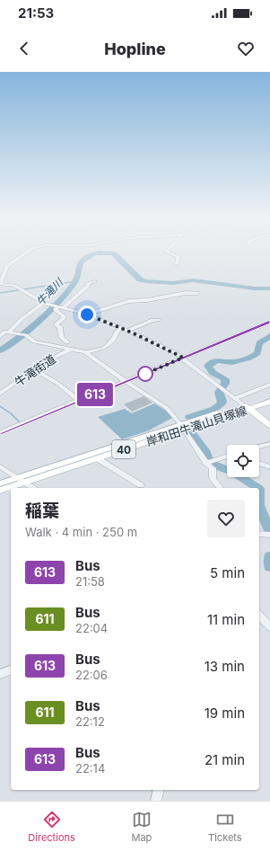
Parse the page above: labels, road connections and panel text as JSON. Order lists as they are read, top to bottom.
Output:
{
  "streets": {
    "main road": ["岸和田牛滝山貝塚線", "40"],
    "street": ["牛滝街道"]
  },
  "water": ["牛滝川"],
  "lines": ["bus line 613"],
  "page": {
    "status": "21:53",
    "header": "Hopline",
    "on_map": "613",
    "heading": ["稲葉", "Walk · 4 min · 250 m"],
    "list": [
      {
        "mark": "613",
        "name": "Bus",
        "note": "21:58",
        "value": "5 min"
      },
      {
        "mark": "611",
        "name": "Bus",
        "note": "22:04",
        "value": "11 min"
      },
      {
        "mark": "613",
        "name": "Bus",
        "note": "22:06",
        "value": "13 min"
      },
      {
        "mark": "611",
        "name": "Bus",
        "note": "22:12",
        "value": "19 min"
      },
      {
        "mark": "613",
        "name": "Bus",
        "note": "22:14",
        "value": "21 min"
      }
    ],
    "tabs": ["Directions", "Map", "Tickets"]
  }
}
